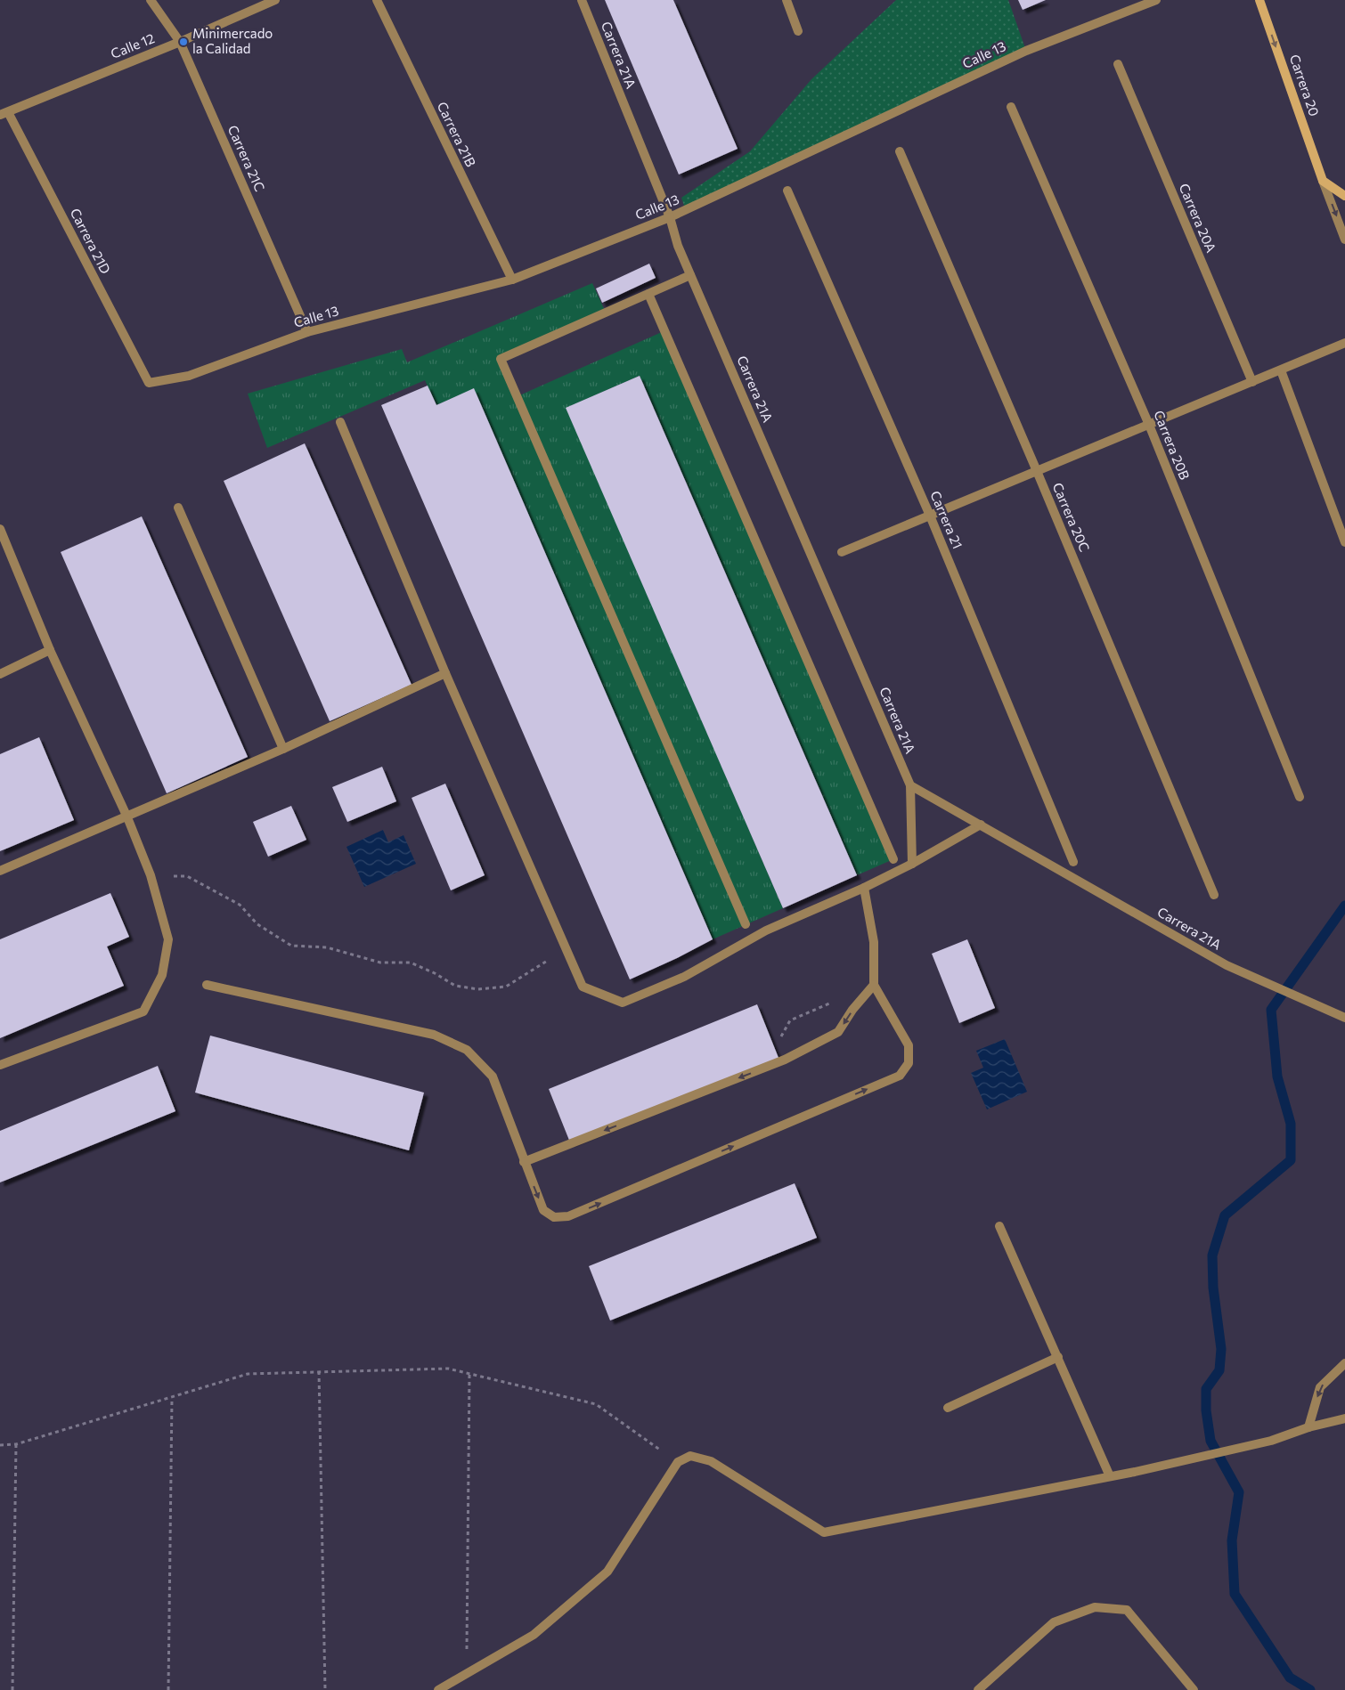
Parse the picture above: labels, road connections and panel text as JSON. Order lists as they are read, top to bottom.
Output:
{
  "streets": {
    "street": [
      "Calle 12",
      "Carrera 21A",
      "Calle 13",
      "Carrera 20",
      "Carrera 21B",
      "Carrera 21C",
      "Carrera 20A",
      "Carrera 21D",
      "Carrera 20B",
      "Carrera 20C",
      "Carrera 21"
    ]
  },
  "crossings": [
    ["Calle 12", "Carrera 21C"],
    ["Calle 12", "Carrera 21D"],
    ["Carrera 21A", "Calle 13"],
    ["Calle 13", "Carrera 21B"],
    ["Calle 13", "Carrera 21C"],
    ["Calle 13", "Carrera 21D"]
  ],
  "one_way": ["Carrera 20"],
  "places": ["Minimercado la Calidad"]
}
